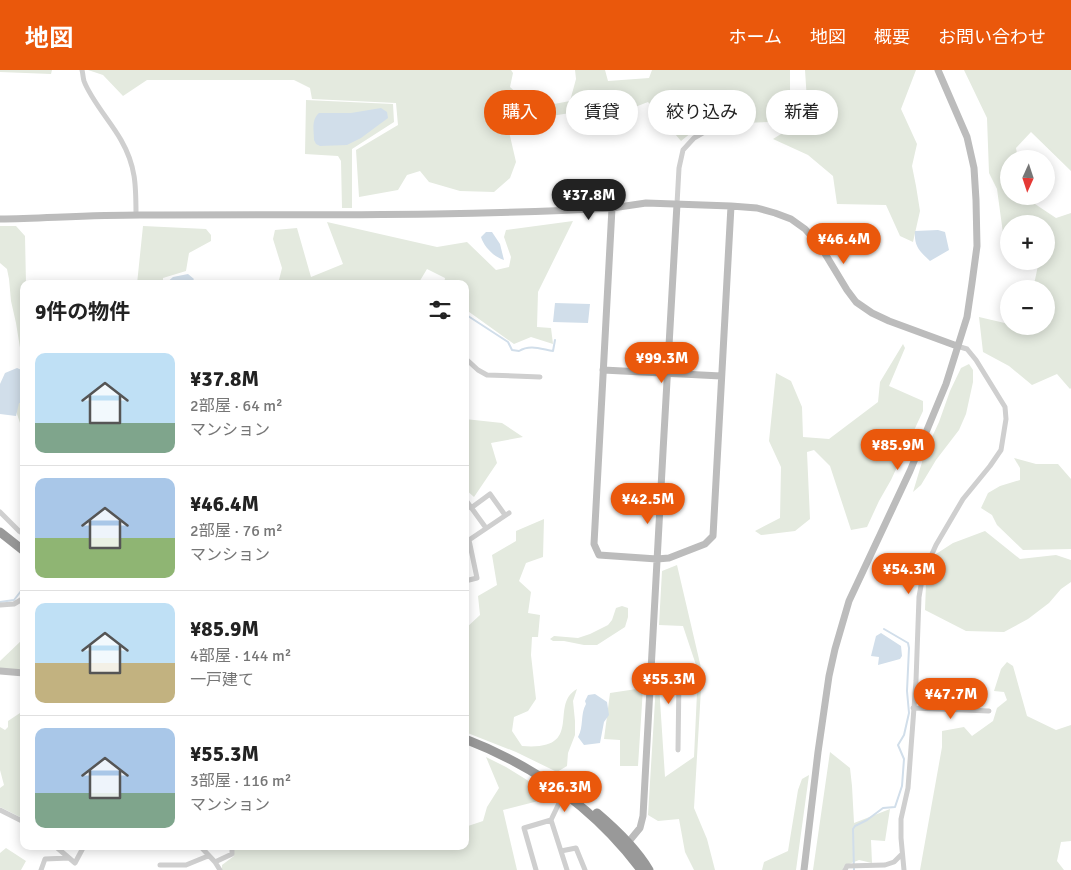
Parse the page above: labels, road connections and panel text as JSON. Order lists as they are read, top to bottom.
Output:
{
  "north": "bottom",
  "page": {
    "header": "地図",
    "nav": [
      "ホーム",
      "地図",
      "概要",
      "お問い合わせ"
    ],
    "chip": [
      "購入",
      "賃貸",
      "絞り込み",
      "新着"
    ],
    "map_buttons": ["+", "−"],
    "price": [
      "¥37.8M",
      "¥46.4M",
      "¥99.3M",
      "¥85.9M",
      "¥42.5M",
      "¥54.3M",
      "¥55.3M",
      "¥47.7M",
      "¥26.3M"
    ],
    "heading": "9件の物件",
    "list": [
      {
        "name": "¥37.8M",
        "note": "2部屋 · 64 m² · マンション"
      },
      {
        "name": "¥46.4M",
        "note": "2部屋 · 76 m² · マンション"
      },
      {
        "name": "¥85.9M",
        "note": "4部屋 · 144 m² · 一戸建て"
      },
      {
        "name": "¥55.3M",
        "note": "3部屋 · 116 m² · マンション"
      }
    ]
  }
}
